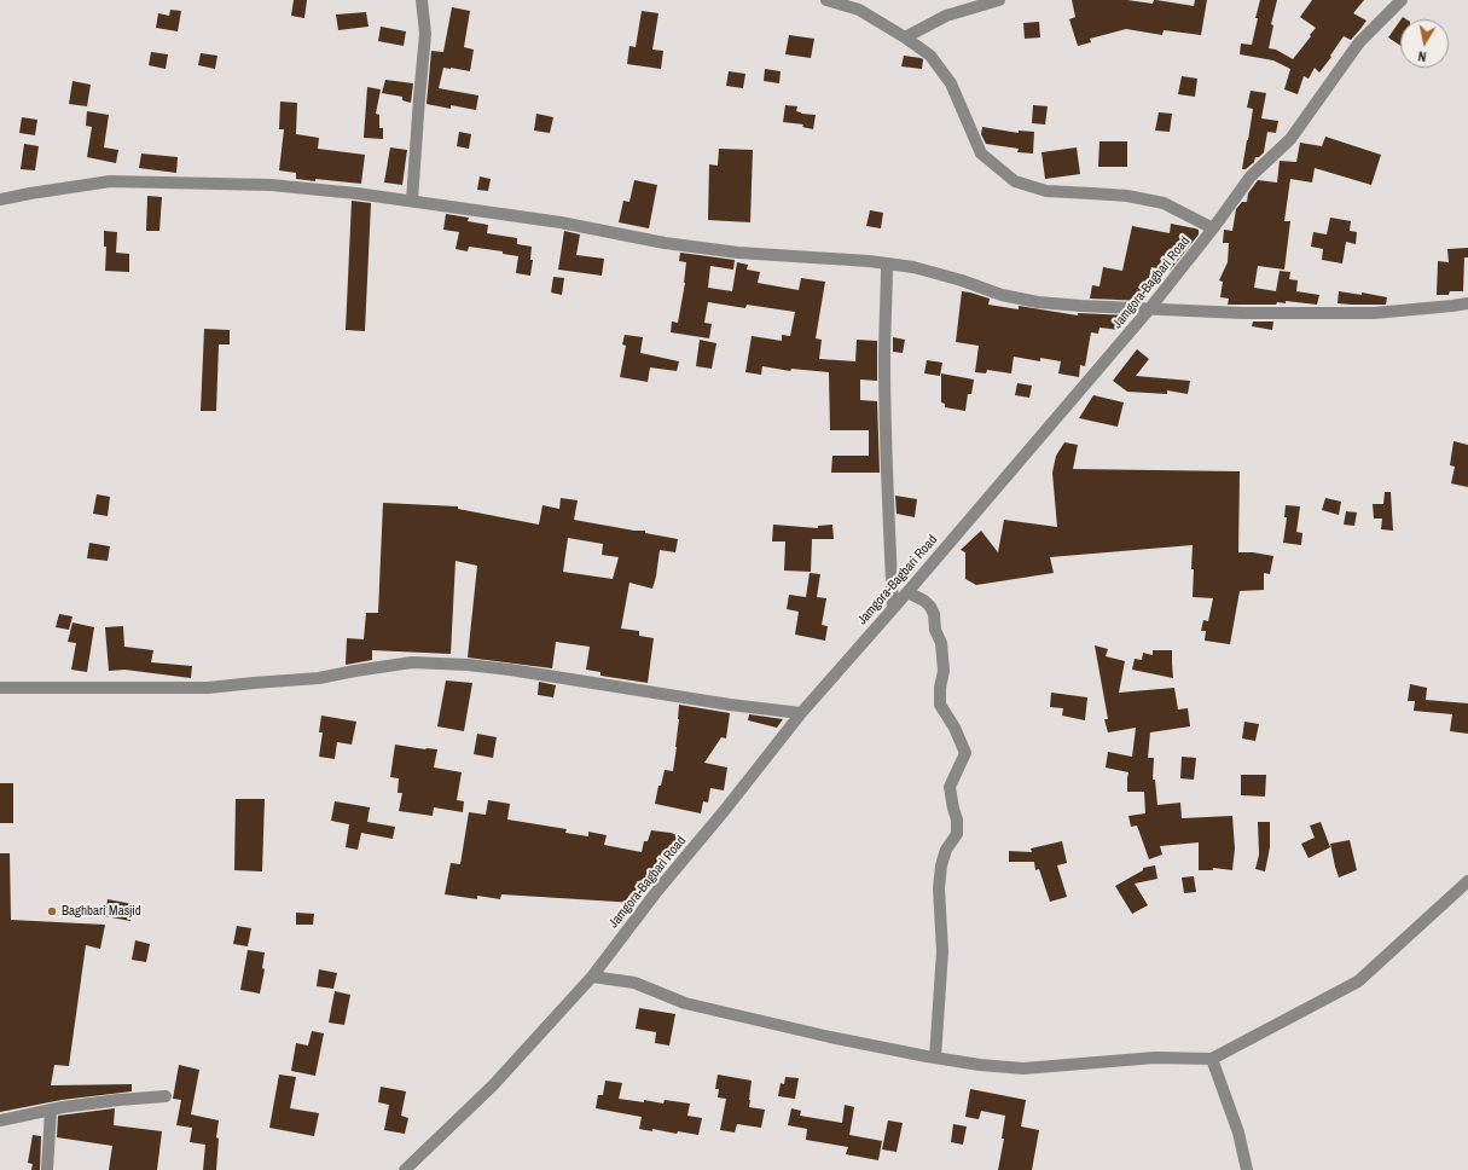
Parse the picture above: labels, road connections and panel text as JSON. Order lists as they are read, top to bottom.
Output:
{
  "streets": {
    "street": ["Jamgora-Bagbari Road"]
  },
  "places": ["Baghbari Masjid"],
  "north": "bottom"
}
